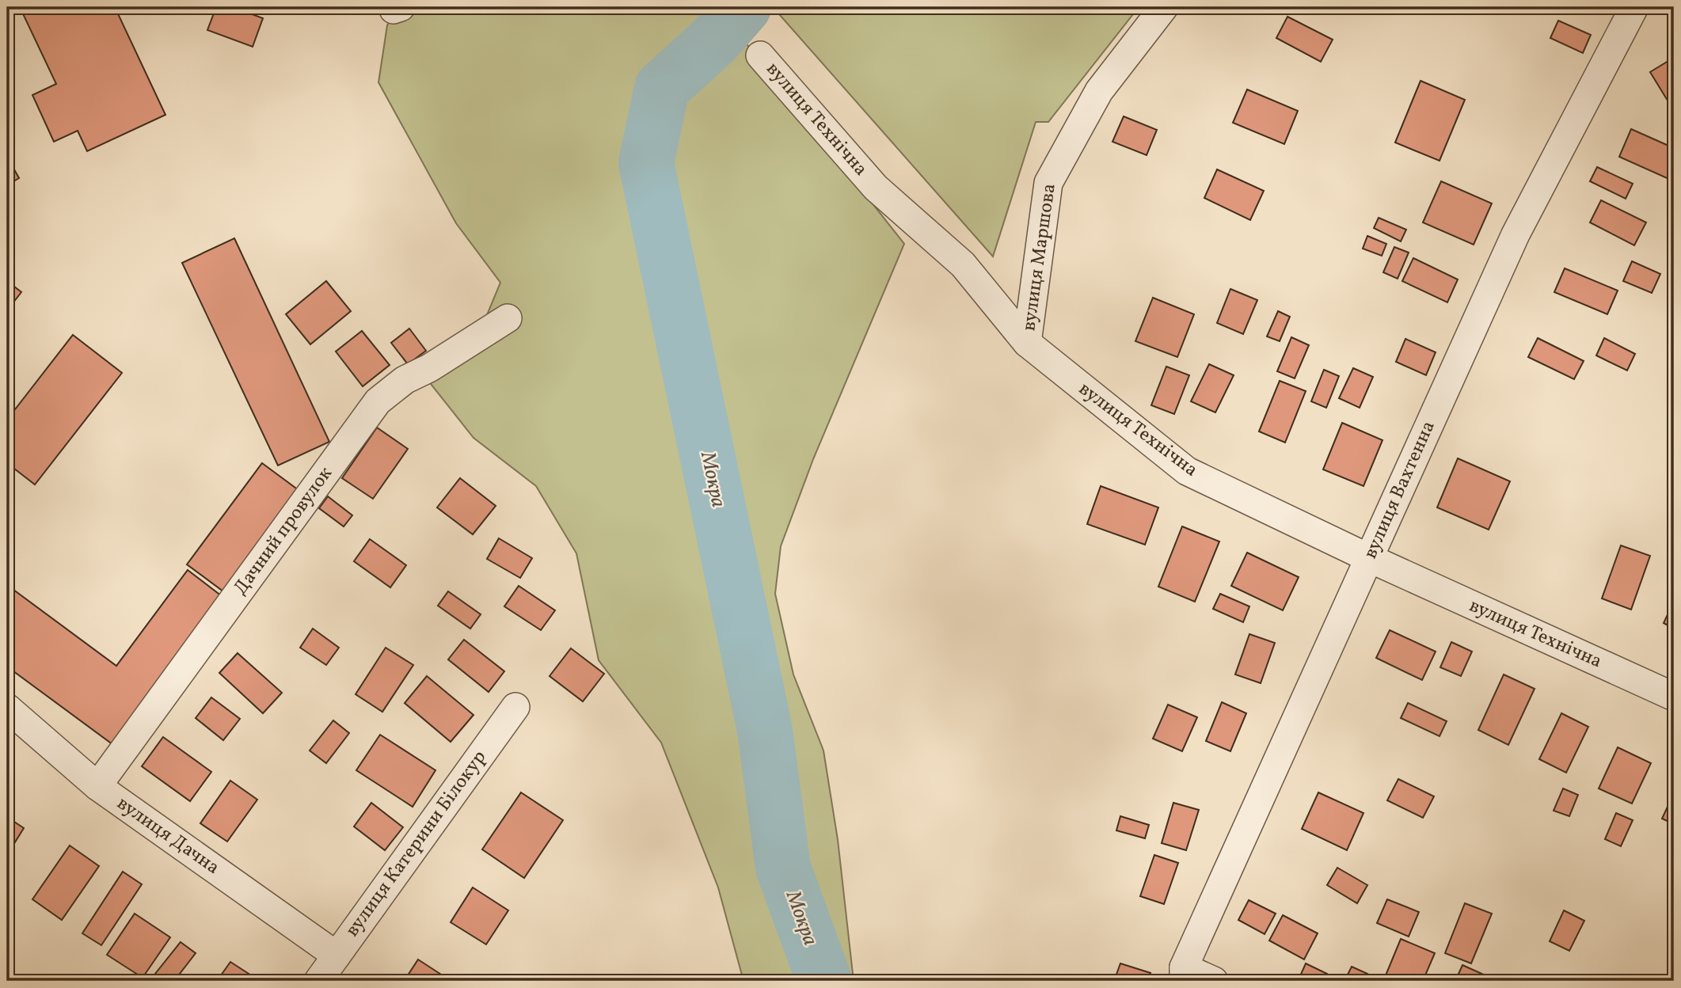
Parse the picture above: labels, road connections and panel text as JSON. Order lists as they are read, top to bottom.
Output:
{
  "streets": {
    "street": [
      "вулиця Технічна",
      "вулиця Маршова",
      "вулиця Вахтенна",
      "Дачний провулок",
      "вулиця Дачна",
      "вулиця Катерини Білокур"
    ]
  },
  "crossings": [
    ["вулиця Технічна", "вулиця Маршова"],
    ["вулиця Технічна", "вулиця Вахтенна"],
    ["Дачний провулок", "вулиця Дачна"],
    ["вулиця Дачна", "вулиця Катерини Білокур"]
  ],
  "water": ["Мокра"]
}
